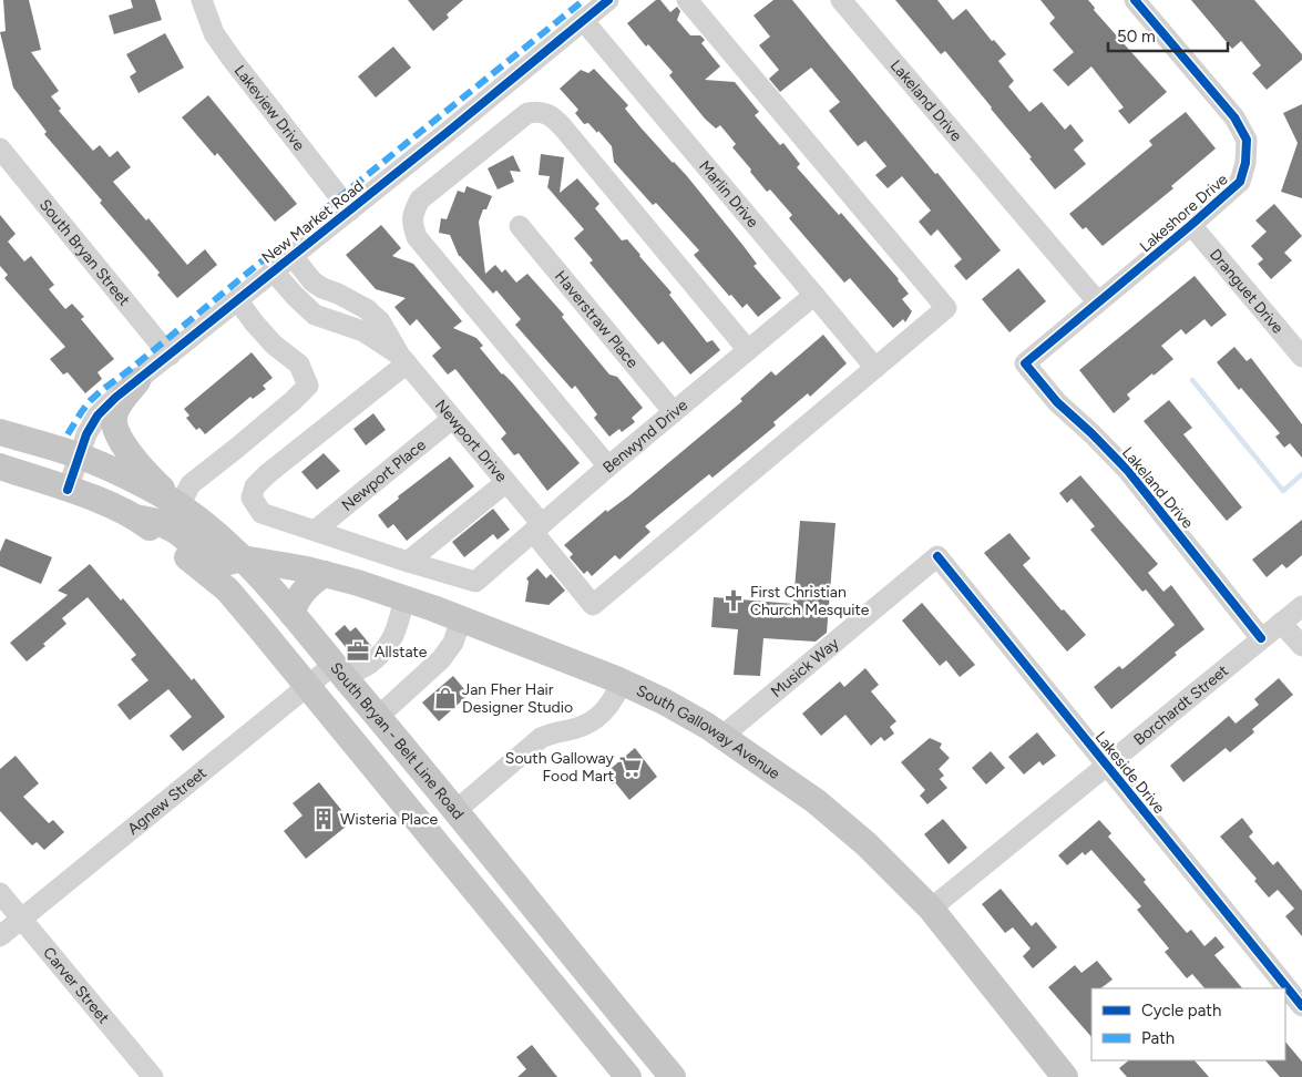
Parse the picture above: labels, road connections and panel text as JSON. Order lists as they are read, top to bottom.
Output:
{
  "streets": {
    "main road": ["South Galloway Avenue", "South Bryan - Belt Line Road"],
    "street": [
      "Lakeland Drive",
      "Lakeview Drive",
      "Marlin Drive",
      "Lakeshore Drive",
      "New Market Road",
      "South Bryan Street",
      "Dranguet Drive",
      "Haverstraw Place",
      "Benwynd Drive",
      "Newport Drive",
      "Newport Place",
      "Musick Way",
      "Borchardt Street",
      "Lakeside Drive",
      "Agnew Street",
      "Carver Street"
    ]
  },
  "crossings": [
    ["Lakeland Drive", "Lakeshore Drive"],
    ["Lakeland Drive", "Borchardt Street"],
    ["Lakeview Drive", "New Market Road"],
    ["Marlin Drive", "New Market Road"],
    ["Marlin Drive", "Benwynd Drive"],
    ["Marlin Drive", "Newport Drive"],
    ["Lakeshore Drive", "Dranguet Drive"],
    ["New Market Road", "South Bryan Street"],
    ["New Market Road", "Newport Drive"],
    ["New Market Road", "South Bryan - Belt Line Road"],
    ["Haverstraw Place", "Benwynd Drive"],
    ["Benwynd Drive", "Newport Drive"],
    ["Newport Drive", "Newport Place"],
    ["Musick Way", "South Galloway Avenue"],
    ["Musick Way", "Lakeside Drive"],
    ["Borchardt Street", "South Galloway Avenue"],
    ["Borchardt Street", "Lakeside Drive"],
    ["South Galloway Avenue", "South Bryan - Belt Line Road"],
    ["South Galloway Avenue", "Agnew Street"],
    ["South Bryan - Belt Line Road", "Agnew Street"],
    ["Agnew Street", "Carver Street"]
  ],
  "places": {
    "church": ["First Christian Church Mesquite"],
    "office": ["Allstate"],
    "shop": ["Jan Fher Hair Designer Studio"],
    "supermarket": ["South Galloway Food Mart"],
    "building": ["Wisteria Place"]
  },
  "legend": ["Cycle path", "Path"],
  "scale_bar": "50 m"
}
